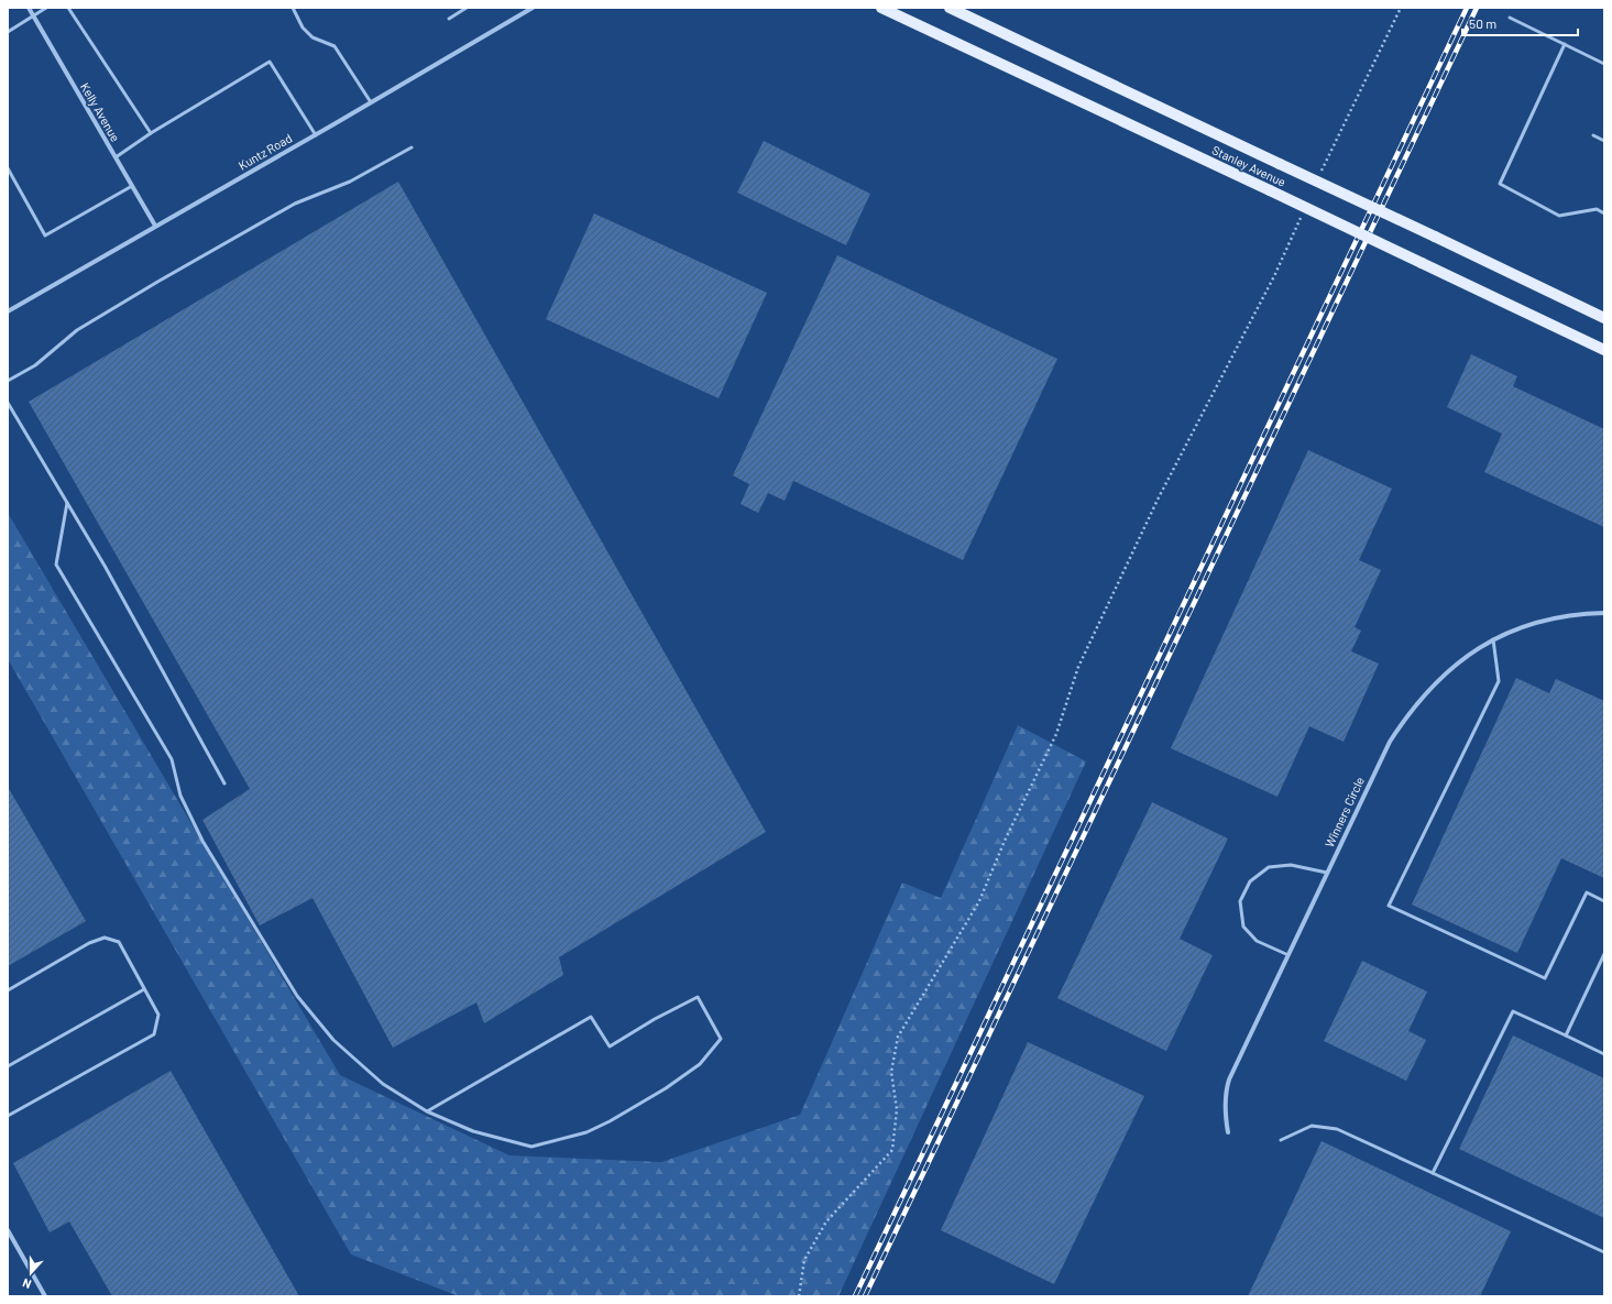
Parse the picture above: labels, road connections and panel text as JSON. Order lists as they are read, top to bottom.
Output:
{
  "streets": {
    "main road": ["Stanley Avenue"],
    "street": ["Kelly Avenue", "Kuntz Road", "Winners Circle"]
  },
  "crossings": [
    ["Kelly Avenue", "Kuntz Road"]
  ],
  "scale_bar": "50 m",
  "north": "bottom"
}
